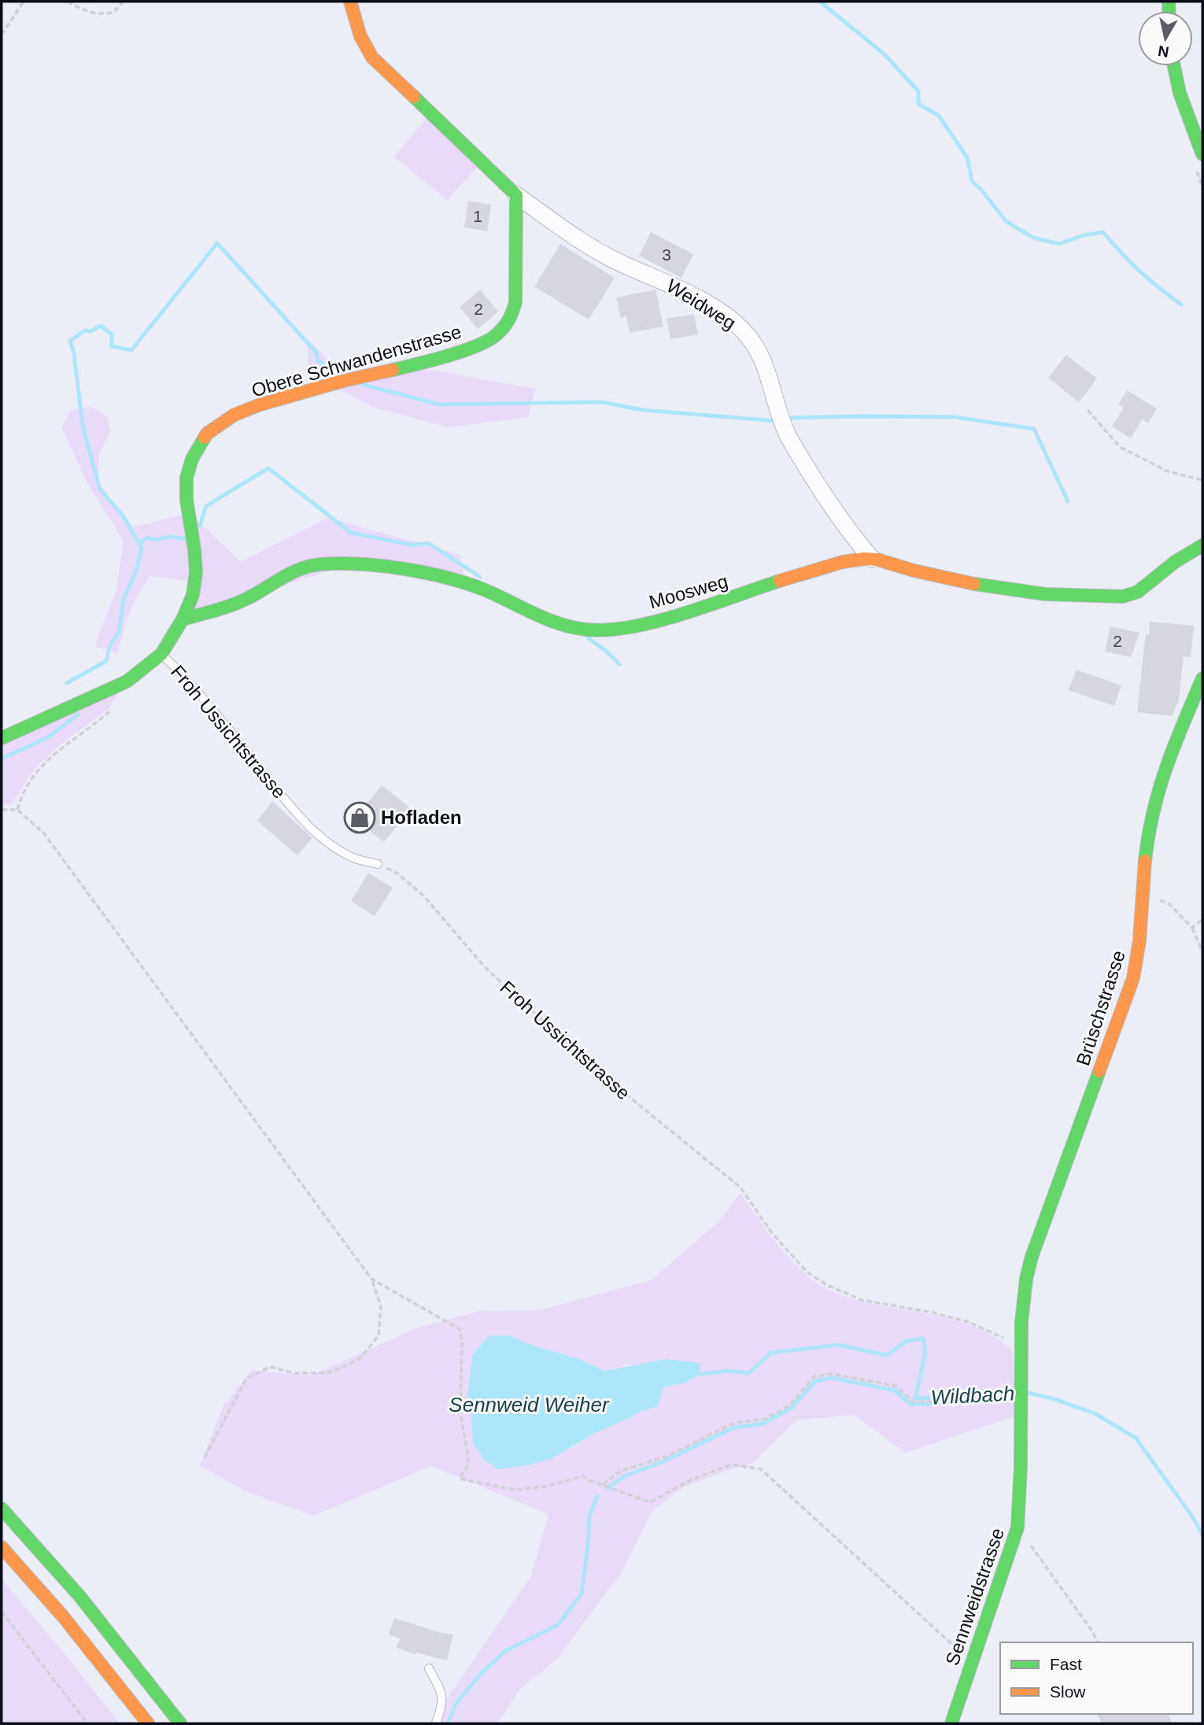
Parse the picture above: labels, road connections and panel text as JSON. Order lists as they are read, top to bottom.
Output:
{
  "streets": {
    "main road": [
      "Obere Schwandenstrasse",
      "Moosweg",
      "Brüschstrasse",
      "Sennweidstrasse"
    ],
    "street": ["Weidweg"],
    "lane": ["Froh Ussichtstrasse"]
  },
  "crossings": [
    ["Weidweg", "Obere Schwandenstrasse"],
    ["Weidweg", "Moosweg"],
    ["Obere Schwandenstrasse", "Moosweg"],
    ["Obere Schwandenstrasse", "Froh Ussichtstrasse"],
    ["Froh Ussichtstrasse", "Brüschstrasse"],
    ["Froh Ussichtstrasse", "Sennweidstrasse"],
    ["Brüschstrasse", "Sennweidstrasse"]
  ],
  "water": ["Wildbach", "Sennweid Weiher"],
  "places": {
    "shop": ["Hofladen"]
  },
  "house_numbers": [
    "1",
    "3",
    "2",
    "2"
  ],
  "legend": ["Fast", "Slow"],
  "north": "bottom"
}
